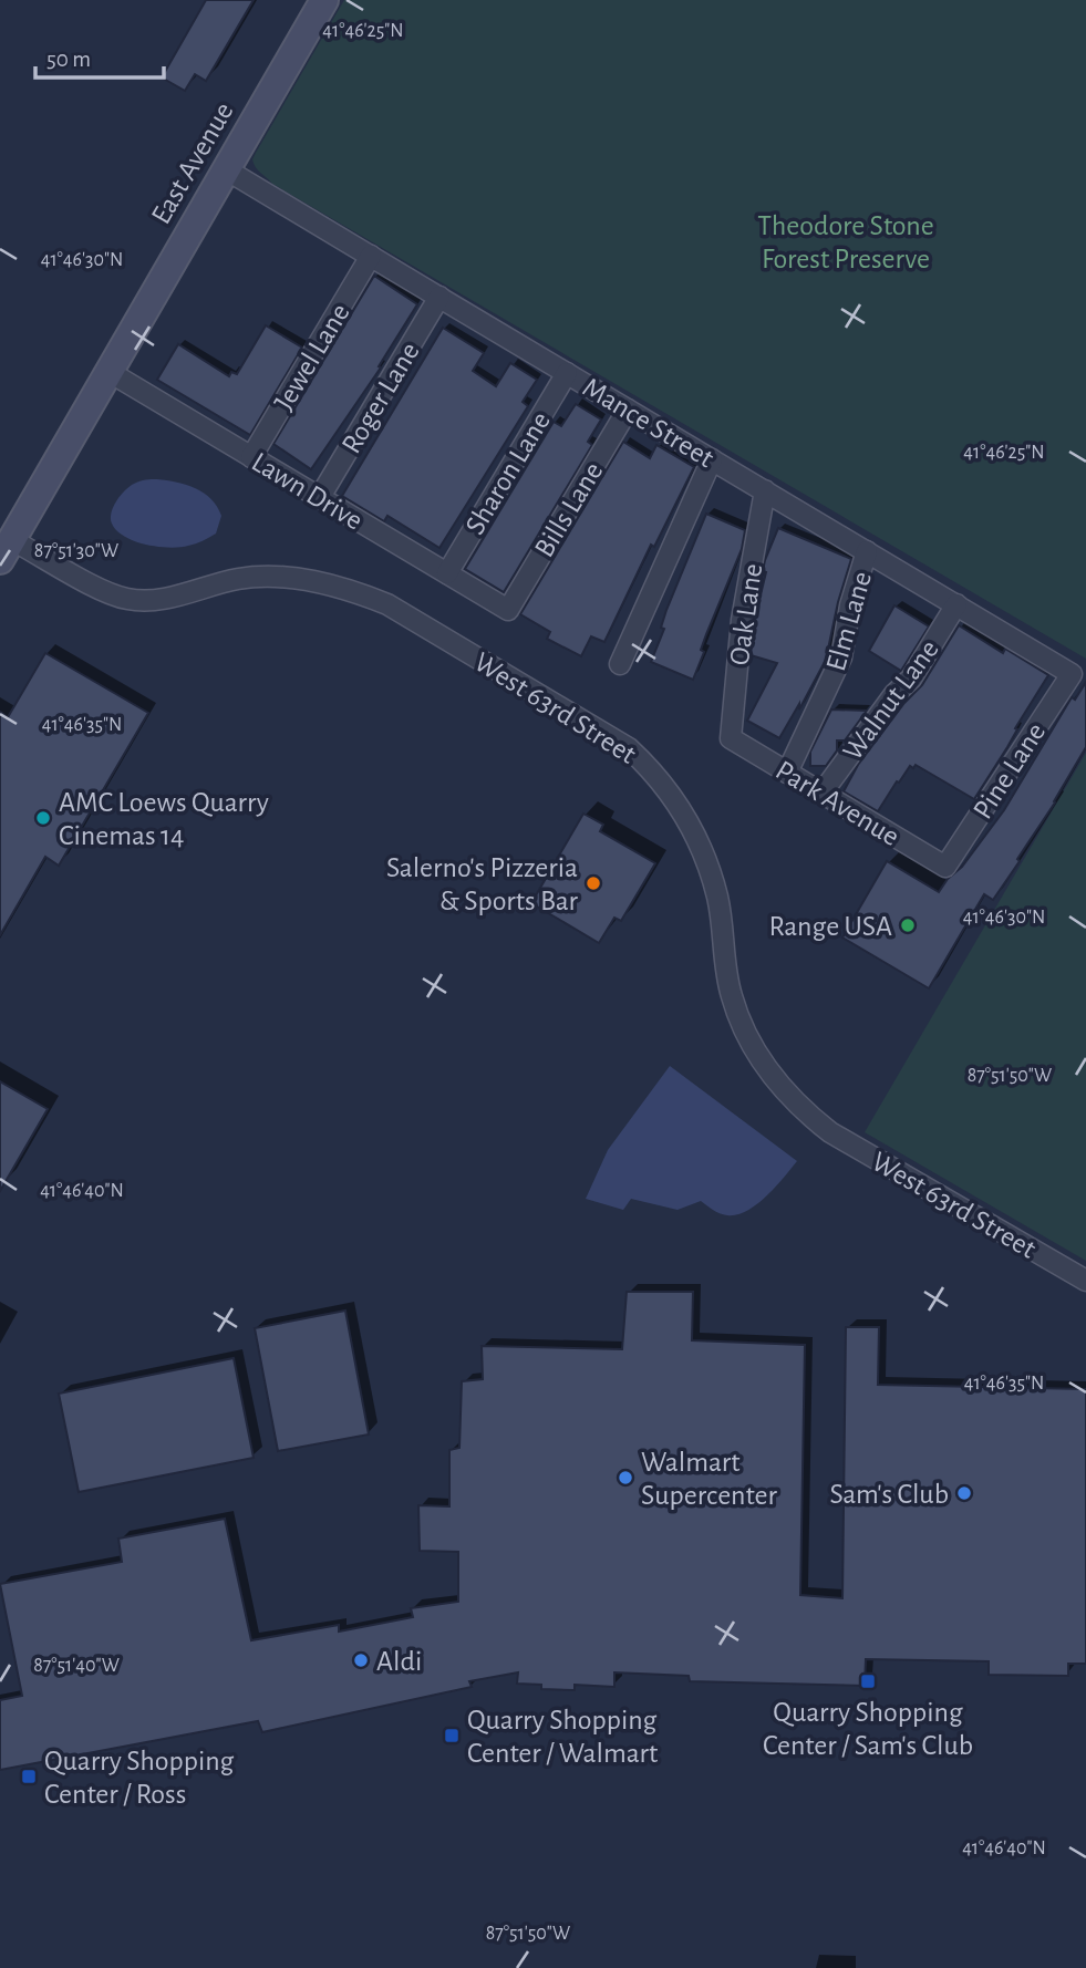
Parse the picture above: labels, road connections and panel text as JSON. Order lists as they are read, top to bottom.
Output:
{
  "streets": {
    "street": [
      "East Avenue",
      "Jewel Lane",
      "Roger Lane",
      "Mance Street",
      "Sharon Lane",
      "Lawn Drive",
      "Bills Lane",
      "Oak Lane",
      "Elm Lane",
      "Walnut Lane",
      "West 63rd Street",
      "Pine Lane",
      "Park Avenue"
    ]
  },
  "crossings": [
    ["East Avenue", "Mance Street"],
    ["East Avenue", "Lawn Drive"],
    ["East Avenue", "West 63rd Street"],
    ["Jewel Lane", "Mance Street"],
    ["Jewel Lane", "Lawn Drive"],
    ["Roger Lane", "Mance Street"],
    ["Roger Lane", "Lawn Drive"],
    ["Mance Street", "Sharon Lane"],
    ["Mance Street", "Bills Lane"],
    ["Mance Street", "Oak Lane"],
    ["Mance Street", "Elm Lane"],
    ["Mance Street", "Walnut Lane"],
    ["Mance Street", "Pine Lane"],
    ["Sharon Lane", "Lawn Drive"],
    ["Lawn Drive", "Bills Lane"],
    ["Oak Lane", "Park Avenue"],
    ["Elm Lane", "Park Avenue"],
    ["Walnut Lane", "Park Avenue"],
    ["Pine Lane", "Park Avenue"]
  ],
  "parks": ["Theodore Stone Forest Preserve"],
  "places": {
    "other": [
      "AMC Loews Quarry Cinemas 14",
      "Salerno's Pizzeria & Sports Bar",
      "Range USA",
      "Walmart Supercenter",
      "Sam's Club",
      "Aldi"
    ],
    "transit": ["Quarry Shopping Center / Sam's Club", "Quarry Shopping Center / Walmart", "Quarry Shopping Center / Ross"]
  },
  "scale_bar": "50 m",
  "coordinates": [
    "41°46'25\"N",
    "41°46'30\"N",
    "87°51'30\"W",
    "41°46'35\"N",
    "87°51'50\"W",
    "41°46'40\"N",
    "87°51'40\"W"
  ]
}
